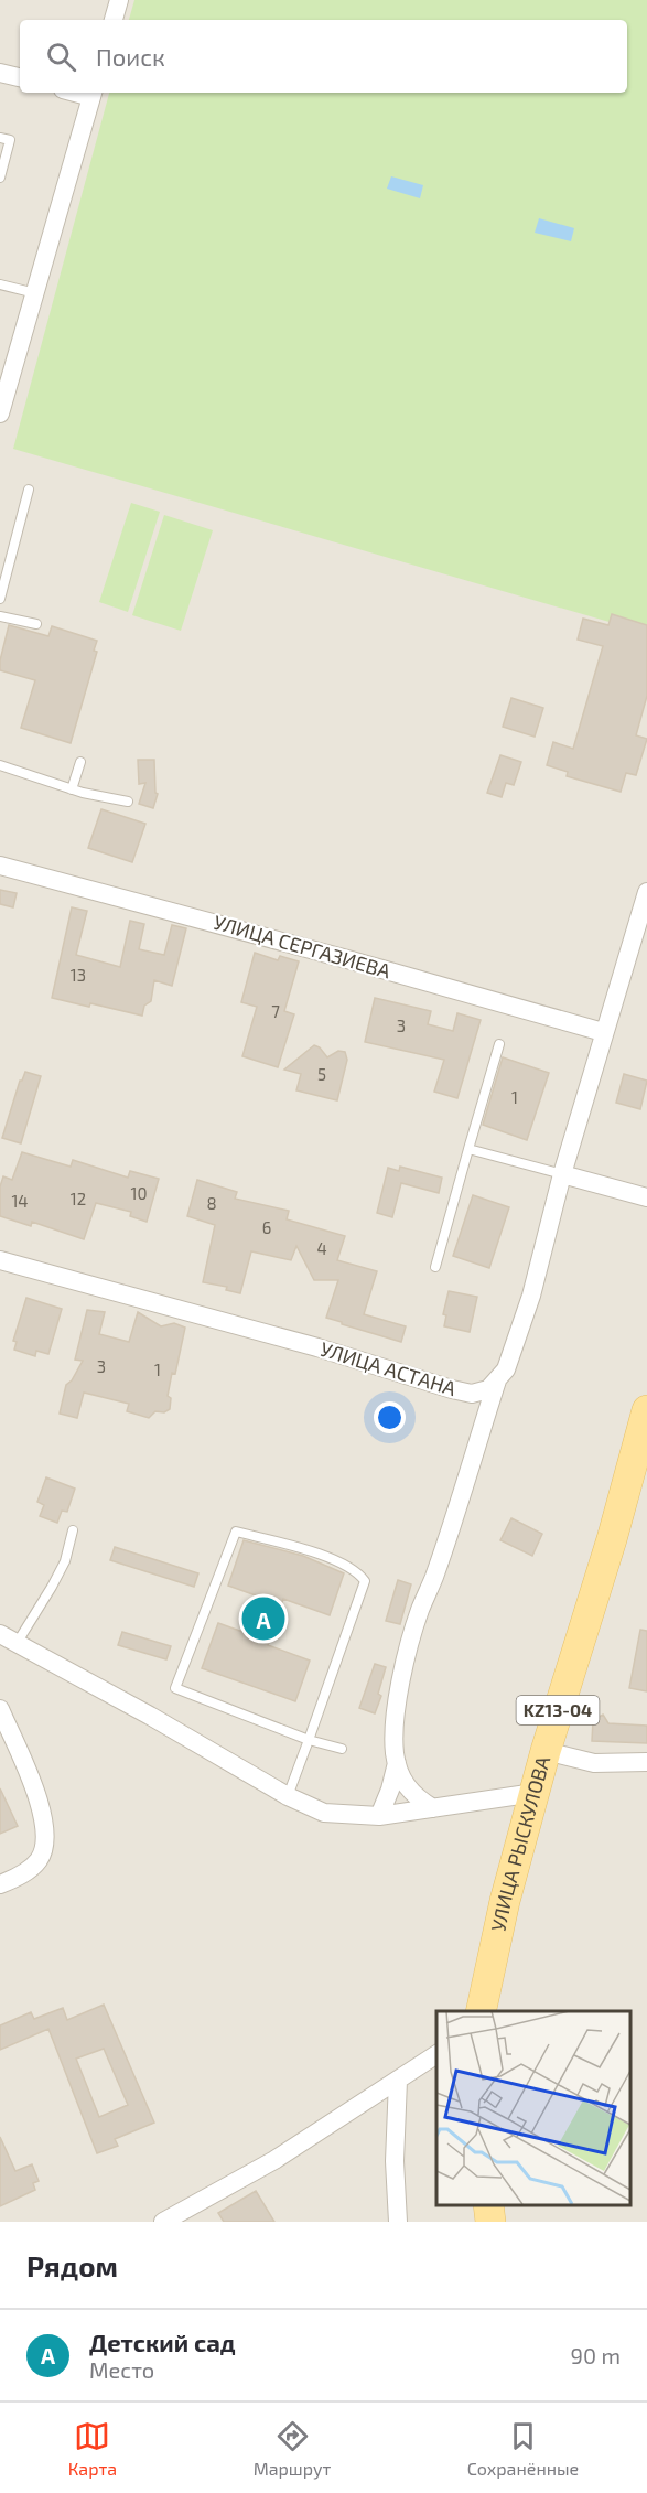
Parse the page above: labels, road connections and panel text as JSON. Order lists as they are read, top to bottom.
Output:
{
  "streets": {
    "main road": ["KZ13-04", "УЛИЦА РЫСКУЛОВА"],
    "street": ["УЛИЦА СЕРГАЗИЕВА", "УЛИЦА АСТАНА"]
  },
  "house_numbers": [
    "13",
    "7",
    "3",
    "5",
    "1",
    "10",
    "12",
    "14",
    "8",
    "6",
    "4",
    "3",
    "1"
  ],
  "page": {
    "search": "Поиск",
    "pins": "A",
    "heading": "Рядом",
    "list": [
      {
        "mark": "A",
        "name": "Детский сад",
        "note": "Место",
        "value": "90 m"
      }
    ],
    "nav": ["Карта", "Маршрут", "Сохранённые"]
  }
}
